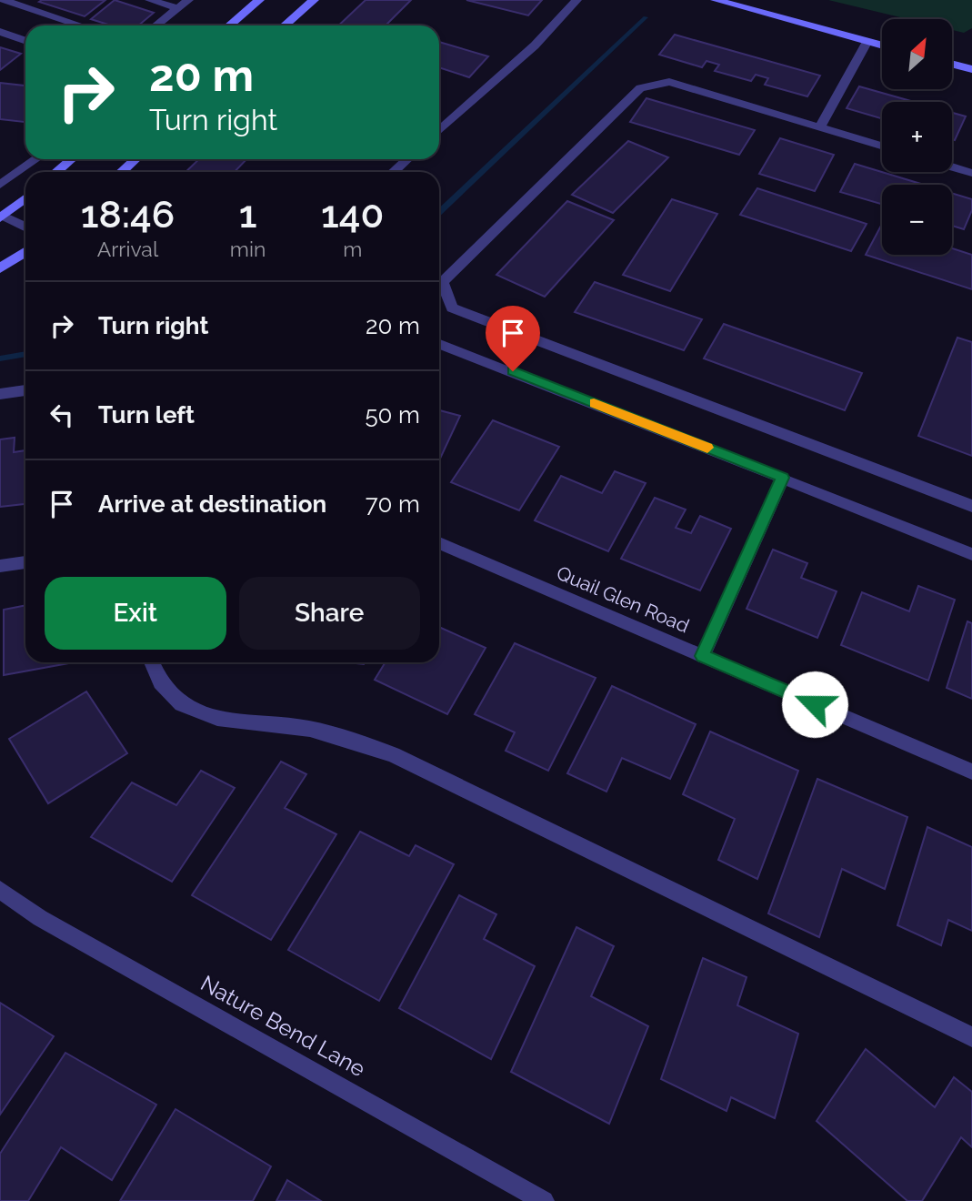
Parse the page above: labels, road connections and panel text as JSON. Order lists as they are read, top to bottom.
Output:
{
  "streets": {
    "street": ["Quail Glen Road", "Nature Bend Lane"]
  },
  "north": "top right",
  "page": {
    "map_buttons": ["+", "−"],
    "turn": ["20 m", "Turn right"],
    "eta": [
      "18:46",
      "Arrival",
      "1",
      "min",
      "140",
      "m"
    ],
    "list": [
      {
        "name": "Turn right",
        "value": "20 m"
      },
      {
        "name": "Turn left",
        "value": "50 m"
      },
      {
        "name": "Arrive at destination",
        "value": "70 m"
      }
    ],
    "buttons": ["Exit", "Share"]
  }
}
